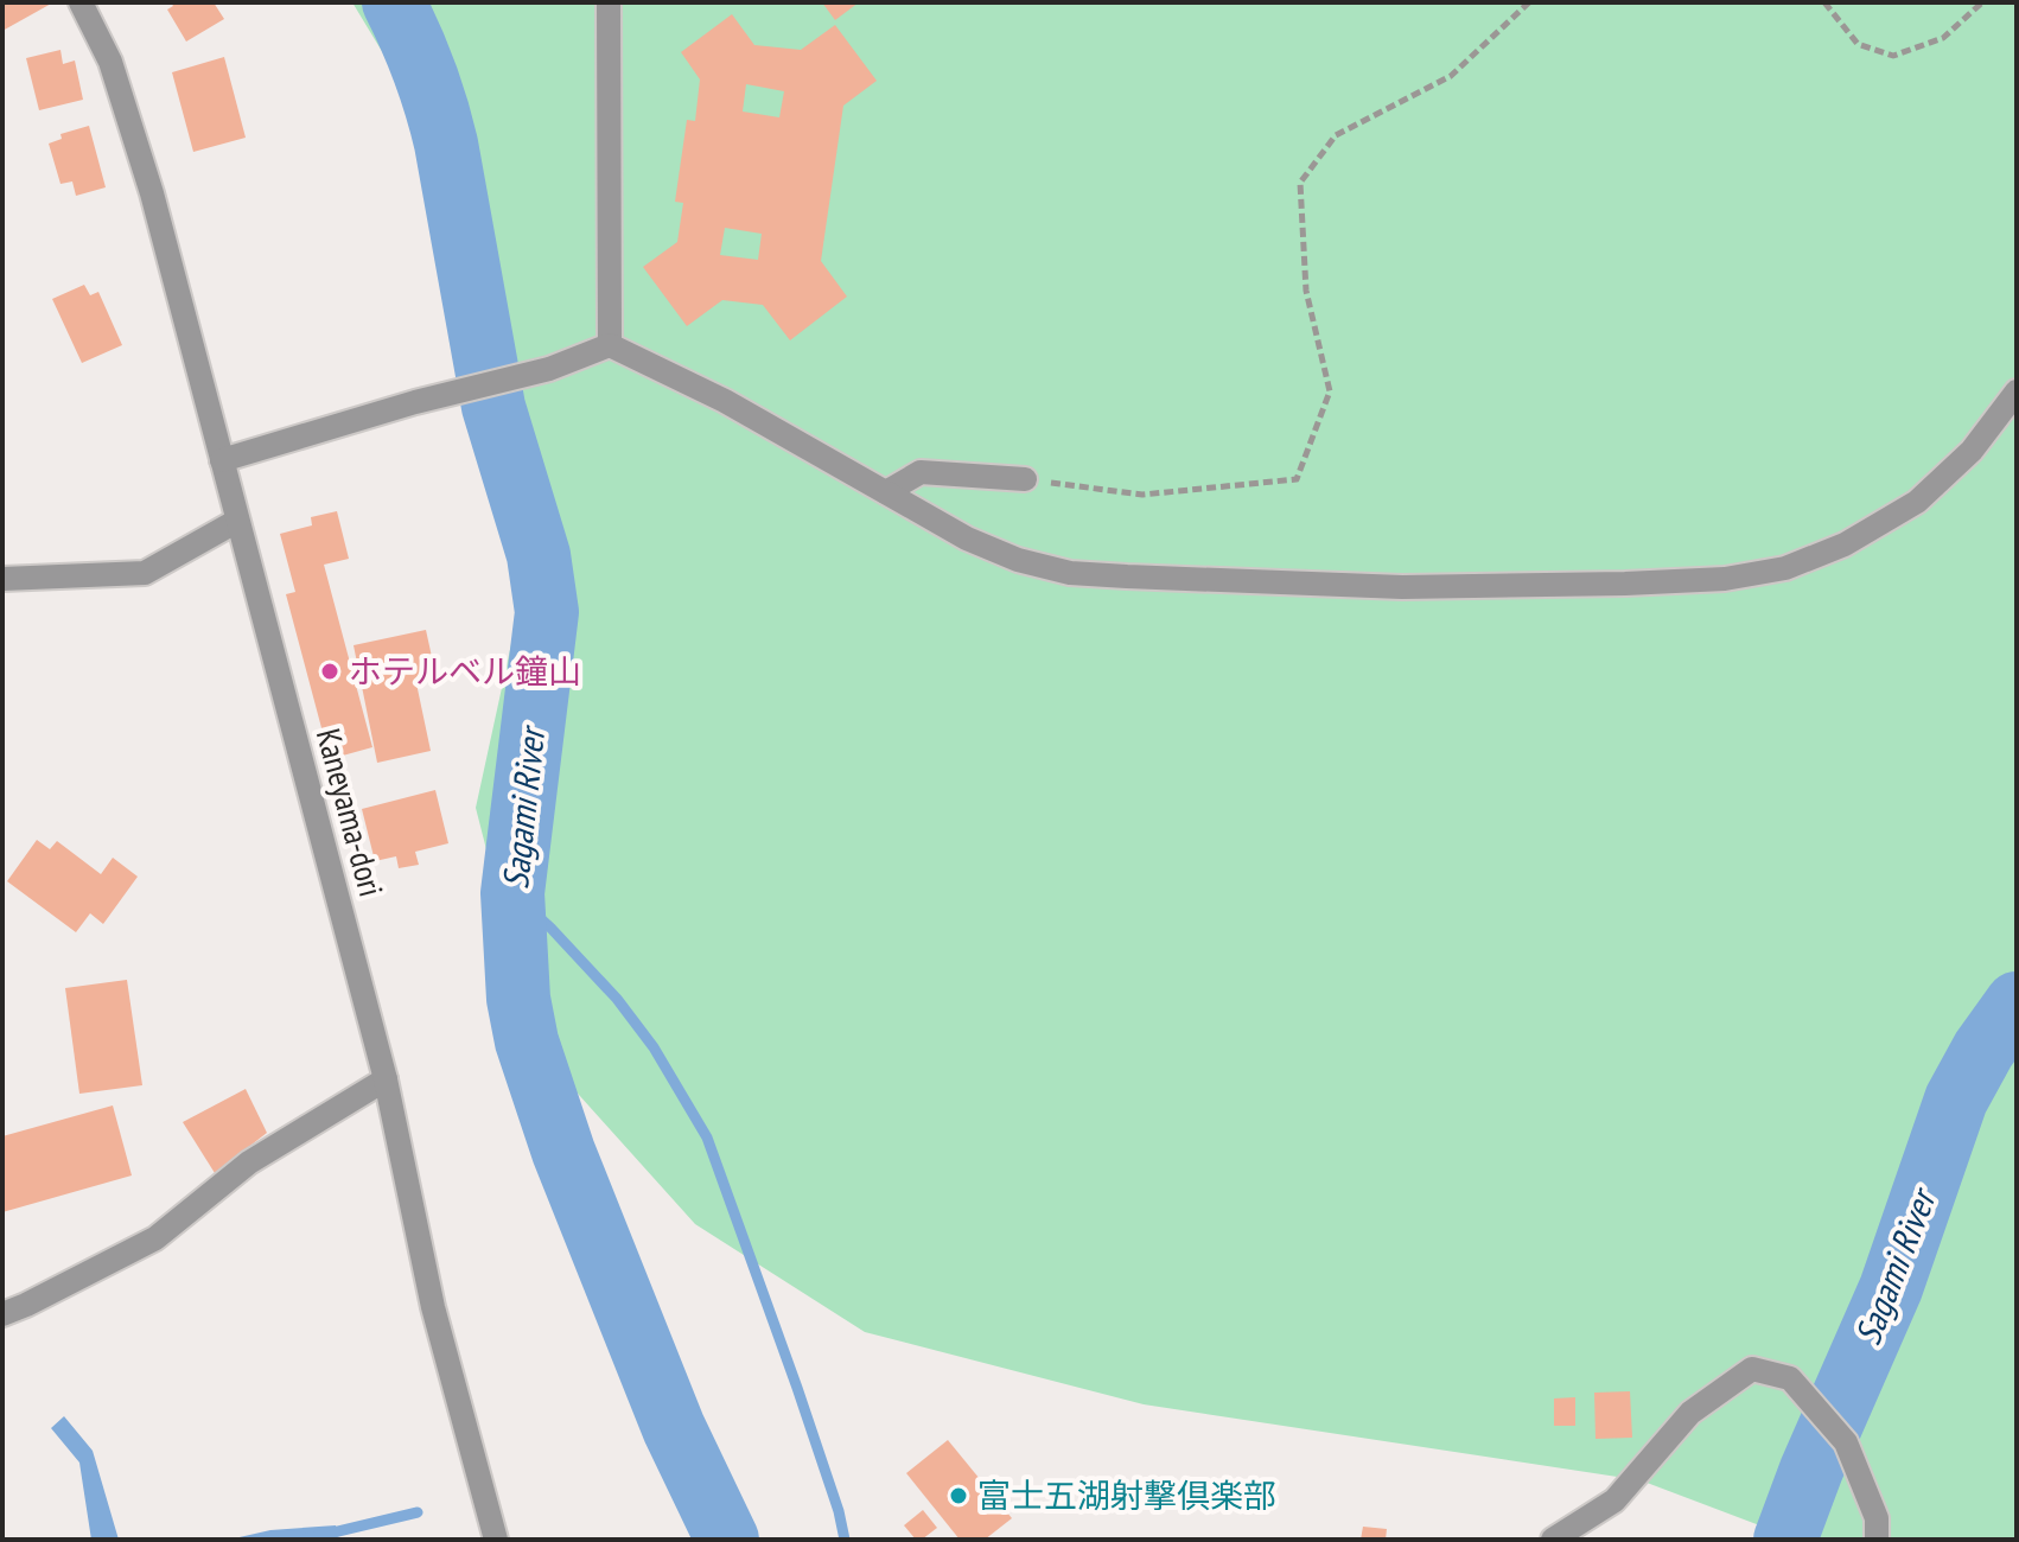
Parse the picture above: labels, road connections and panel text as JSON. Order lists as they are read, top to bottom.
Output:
{
  "streets": {
    "street": ["Kaneyama-dori"]
  },
  "water": ["Sagami River"],
  "places": ["ホテルベル鐘山", "富士五湖射撃倶楽部"]
}
